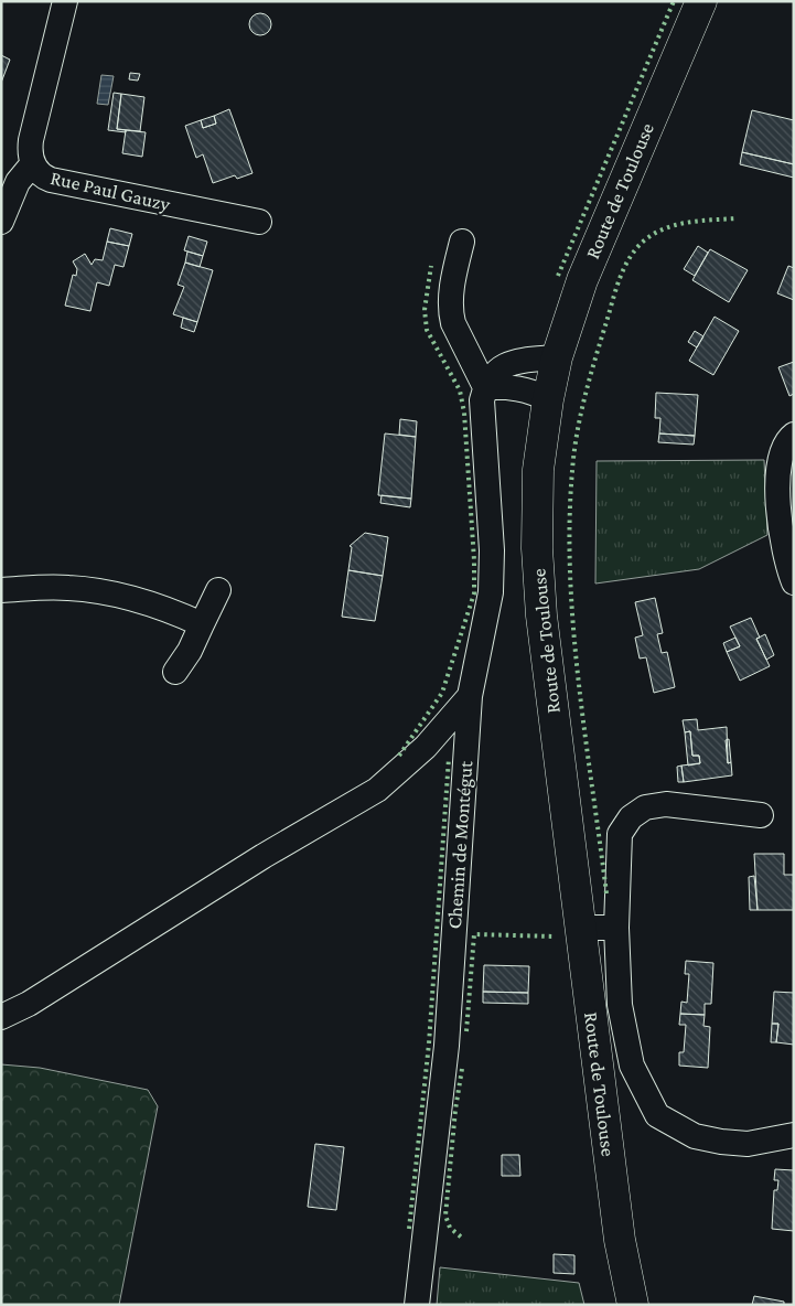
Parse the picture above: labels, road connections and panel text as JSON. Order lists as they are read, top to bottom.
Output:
{
  "streets": {
    "main road": ["Route de Toulouse"],
    "street": ["Rue Paul Gauzy", "Chemin de Montégut"]
  }
}
